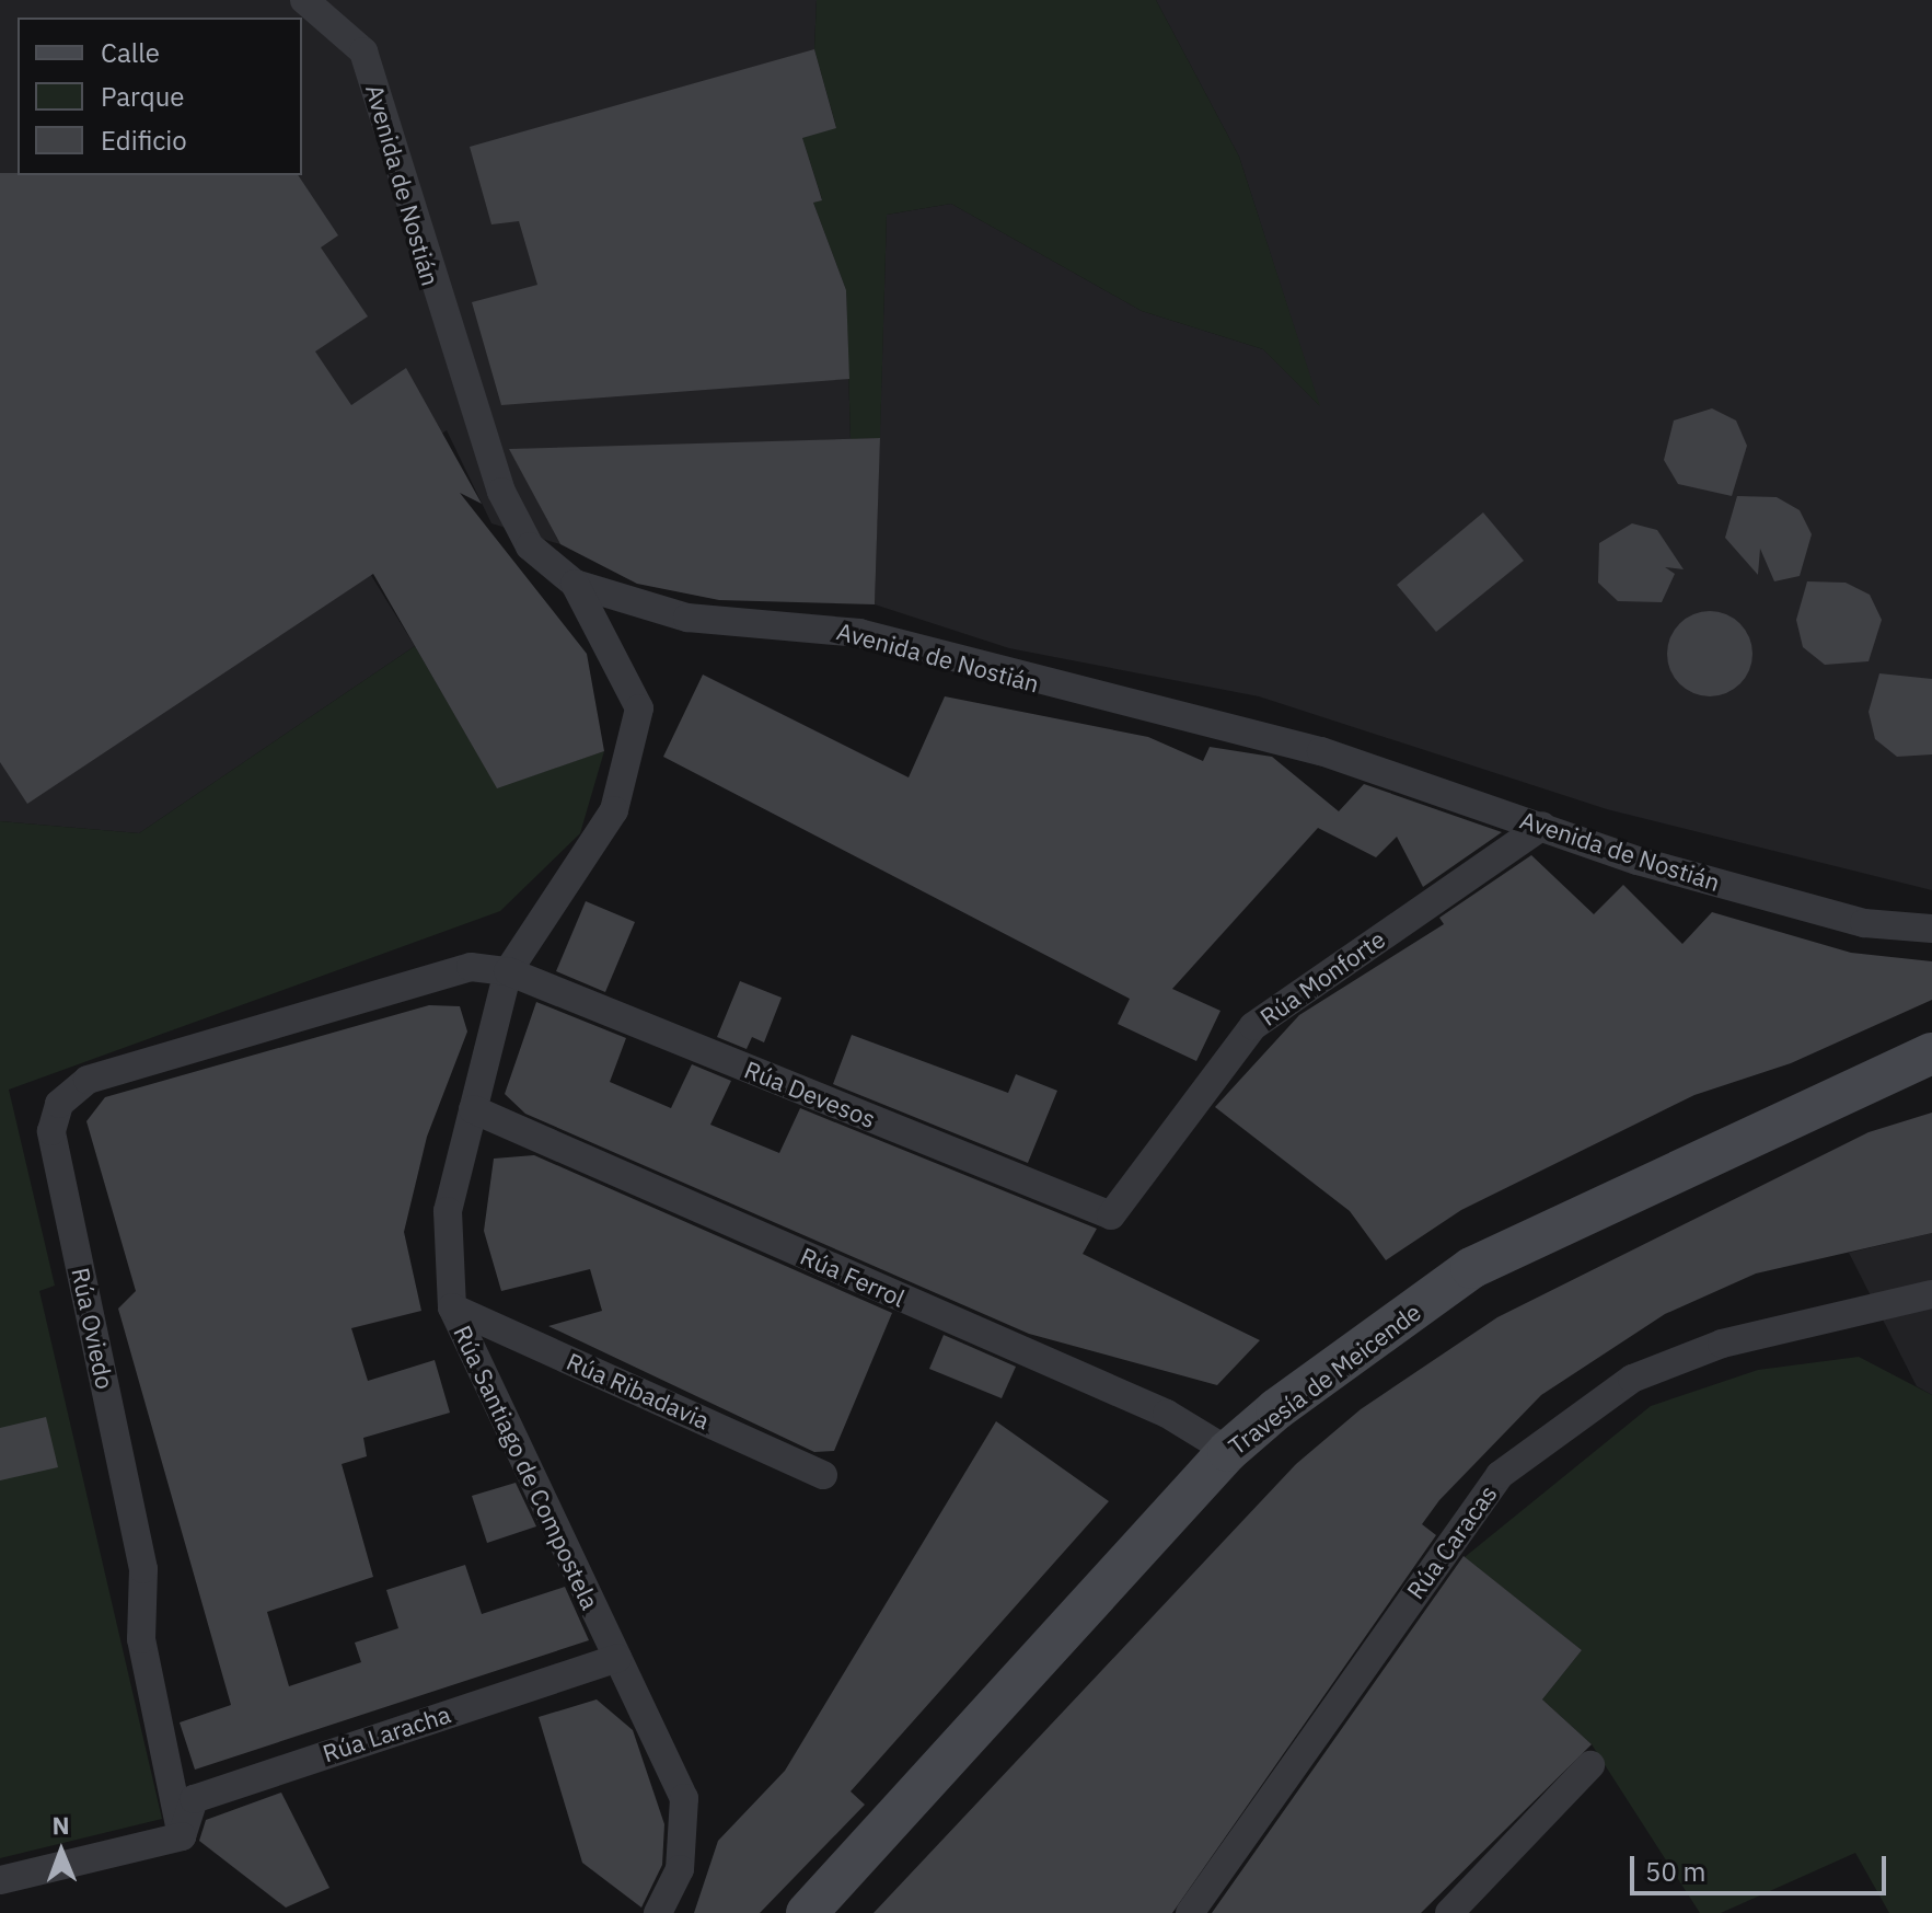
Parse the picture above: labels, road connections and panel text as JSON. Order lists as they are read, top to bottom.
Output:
{
  "streets": {
    "main road": ["Travesía de Meicende"],
    "street": [
      "Avenida de Nostián",
      "Rúa Monforte",
      "Rúa Devesos",
      "Rúa Ferrol",
      "Rúa Oviedo",
      "Rúa Ribadavia",
      "Rúa Santiago de Compostela",
      "Rúa Caracas",
      "Rúa Laracha"
    ]
  },
  "crossings": [
    ["Avenida de Nostián", "Rúa Monforte"],
    ["Avenida de Nostián", "Rúa Santiago de Compostela"],
    ["Rúa Monforte", "Rúa Devesos"],
    ["Rúa Devesos", "Rúa Oviedo"],
    ["Rúa Devesos", "Rúa Santiago de Compostela"],
    ["Rúa Ferrol", "Travesía de Meicende"],
    ["Rúa Ferrol", "Rúa Santiago de Compostela"],
    ["Rúa Oviedo", "Rúa Santiago de Compostela"],
    ["Rúa Oviedo", "Rúa Laracha"],
    ["Rúa Ribadavia", "Rúa Santiago de Compostela"],
    ["Rúa Santiago de Compostela", "Rúa Laracha"]
  ],
  "legend": ["Calle", "Parque", "Edificio"],
  "scale_bar": "50 m",
  "north": "top"
}
